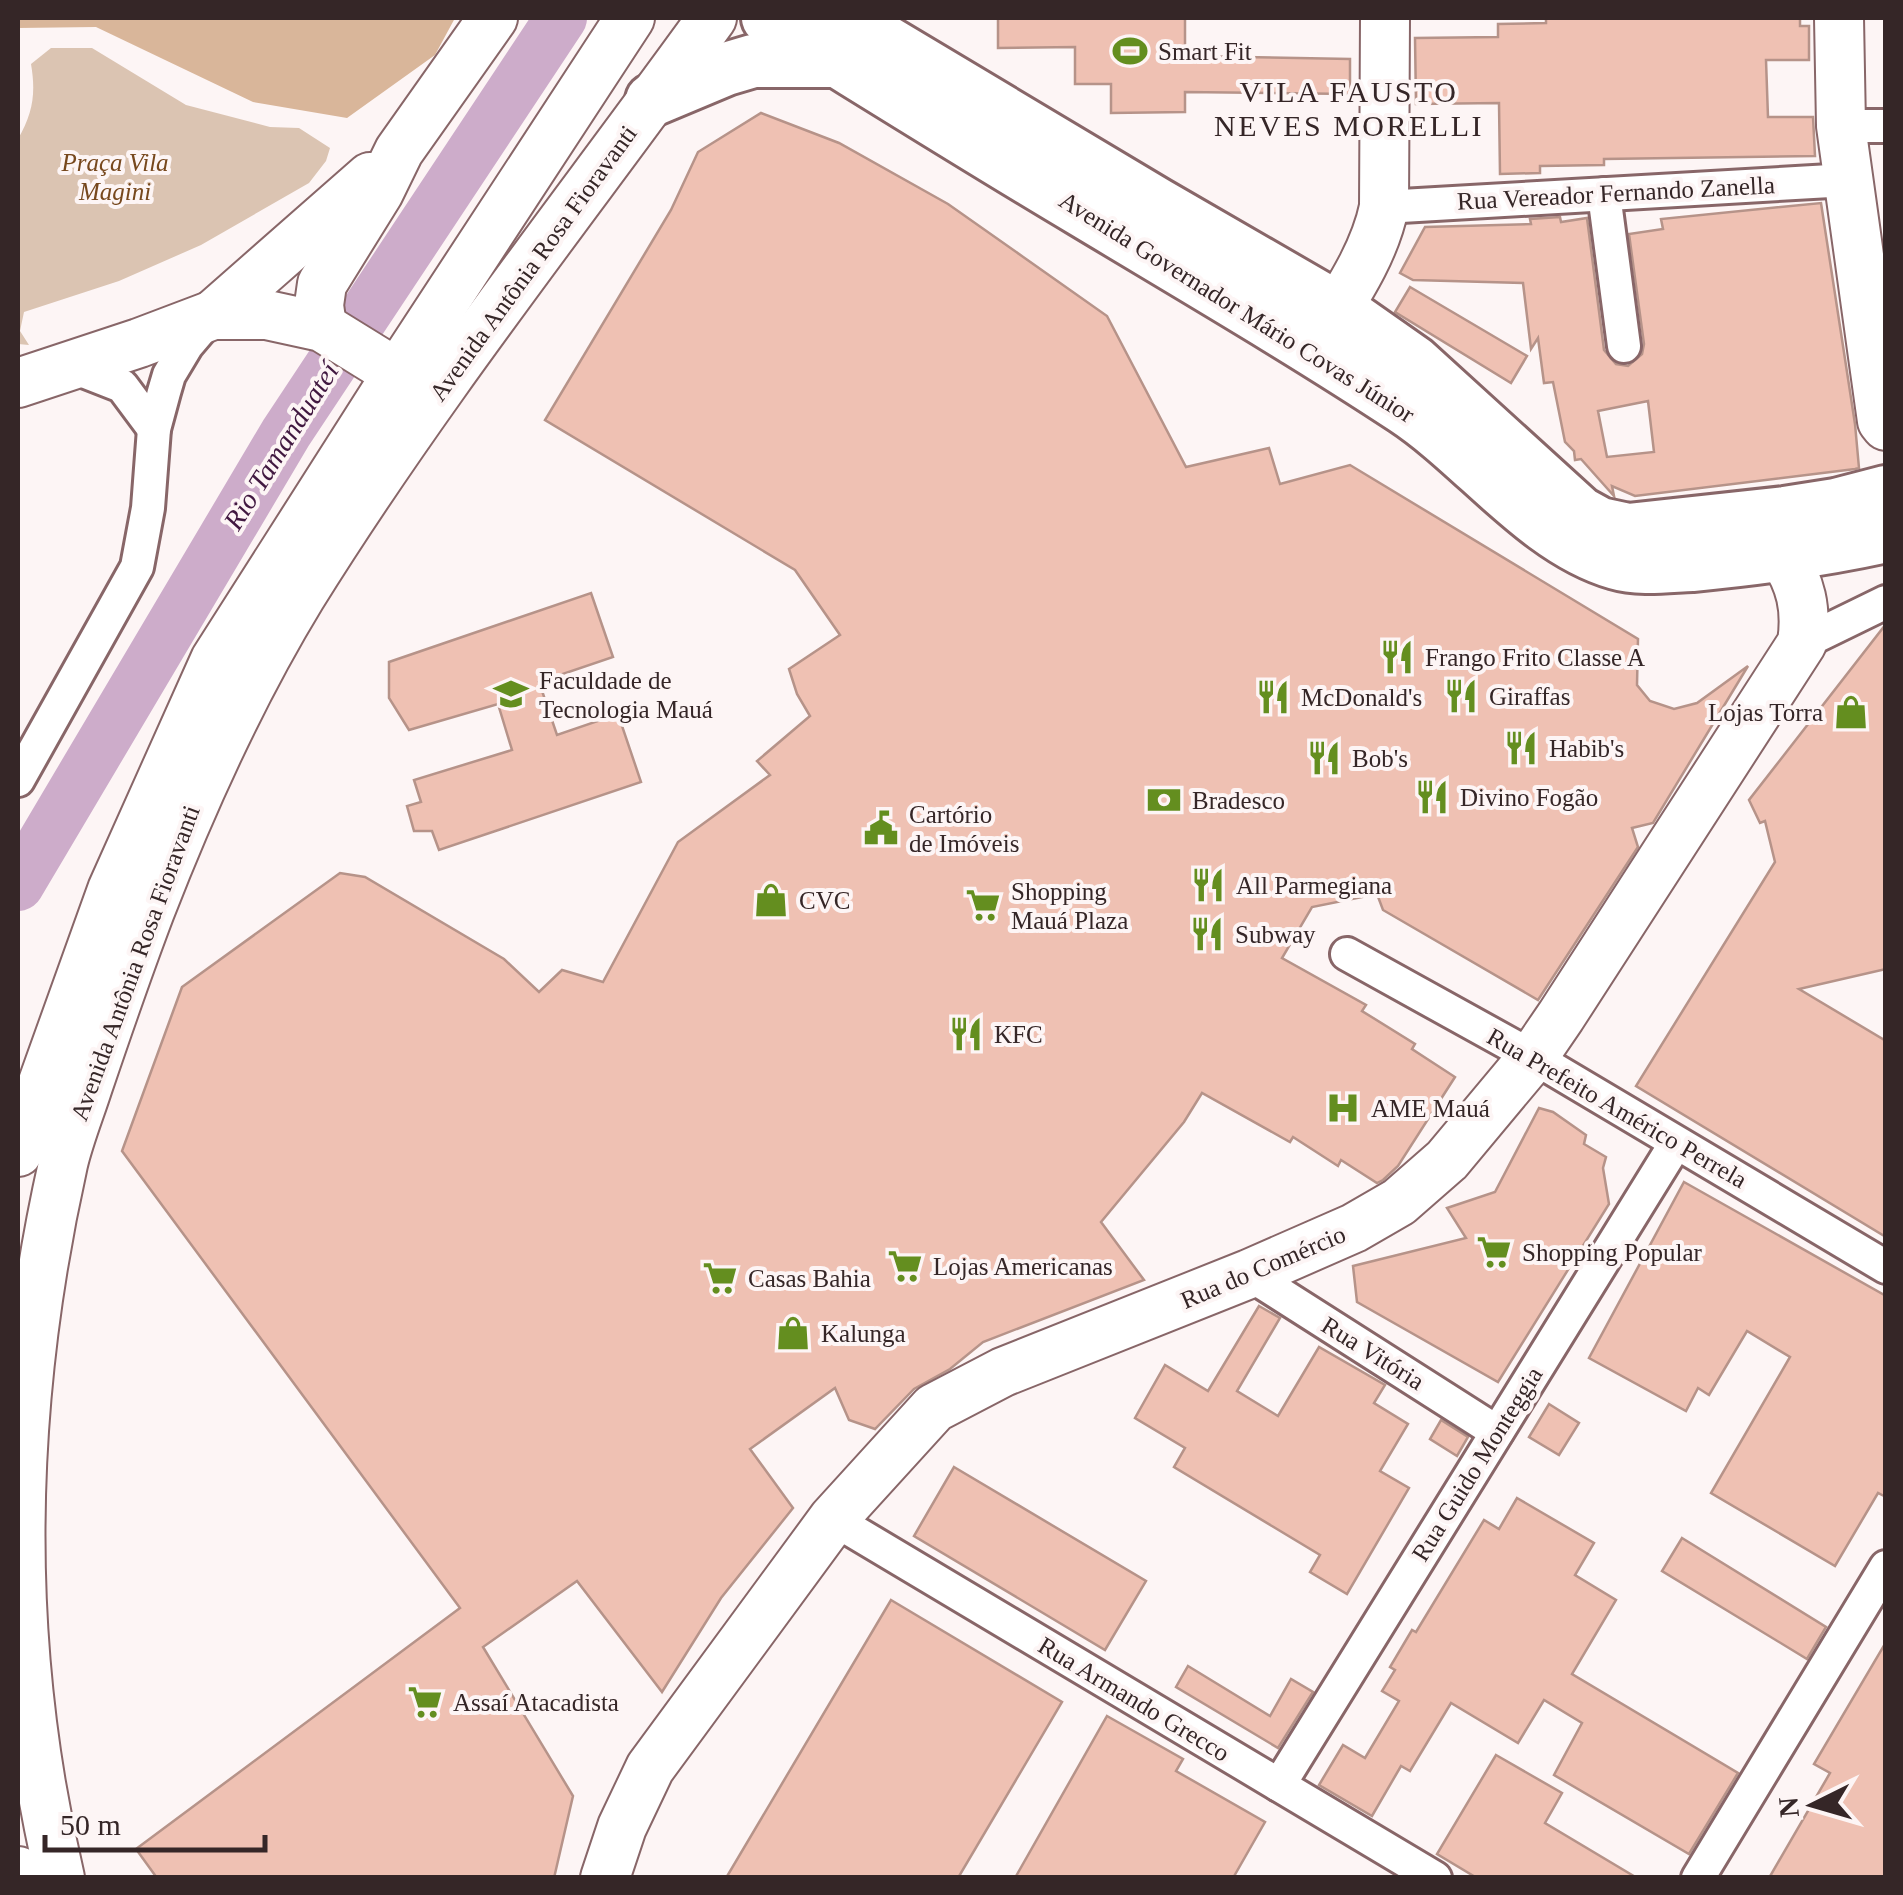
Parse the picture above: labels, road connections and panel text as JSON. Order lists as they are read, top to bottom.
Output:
{
  "streets": {
    "main road": ["Avenida Antônia Rosa Fioravanti", "Avenida Governador Mário Covas Júnior", "Rua do Comércio"],
    "street": [
      "Rua Vereador Fernando Zanella",
      "Rua Prefeito Américo Perrela",
      "Rua Vitória",
      "Rua Guido Monteggia",
      "Rua Armando Grecco"
    ]
  },
  "crossings": [
    ["Rua Prefeito Américo Perrela", "Rua do Comércio"],
    ["Rua Prefeito Américo Perrela", "Rua Guido Monteggia"],
    ["Rua do Comércio", "Rua Vitória"],
    ["Rua do Comércio", "Rua Armando Grecco"],
    ["Rua Vitória", "Rua Guido Monteggia"],
    ["Rua Guido Monteggia", "Rua Armando Grecco"]
  ],
  "districts": ["VILA FAUSTO NEVES MORELLI"],
  "water": ["Rio Tamanduateí"],
  "parks": ["Praça Vila Magini"],
  "places": {
    "sports": ["Smart Fit"],
    "restaurant": [
      "Frango Frito Classe A",
      "Giraffas",
      "McDonald's",
      "Habib's",
      "Bob's",
      "Divino Fogão",
      "All Parmegiana",
      "Subway",
      "KFC"
    ],
    "school or university": ["Faculdade de Tecnologia Mauá"],
    "shop": ["Lojas Torra", "CVC", "Kalunga"],
    "bank": ["Bradesco"],
    "public building": ["Cartório de Imóveis"],
    "supermarket": [
      "Shopping Mauá Plaza",
      "Shopping Popular",
      "Lojas Americanas",
      "Casas Bahia",
      "Assaí Atacadista"
    ],
    "hospital": ["AME Mauá"]
  },
  "scale_bar": "50 m",
  "north": "left"
}
